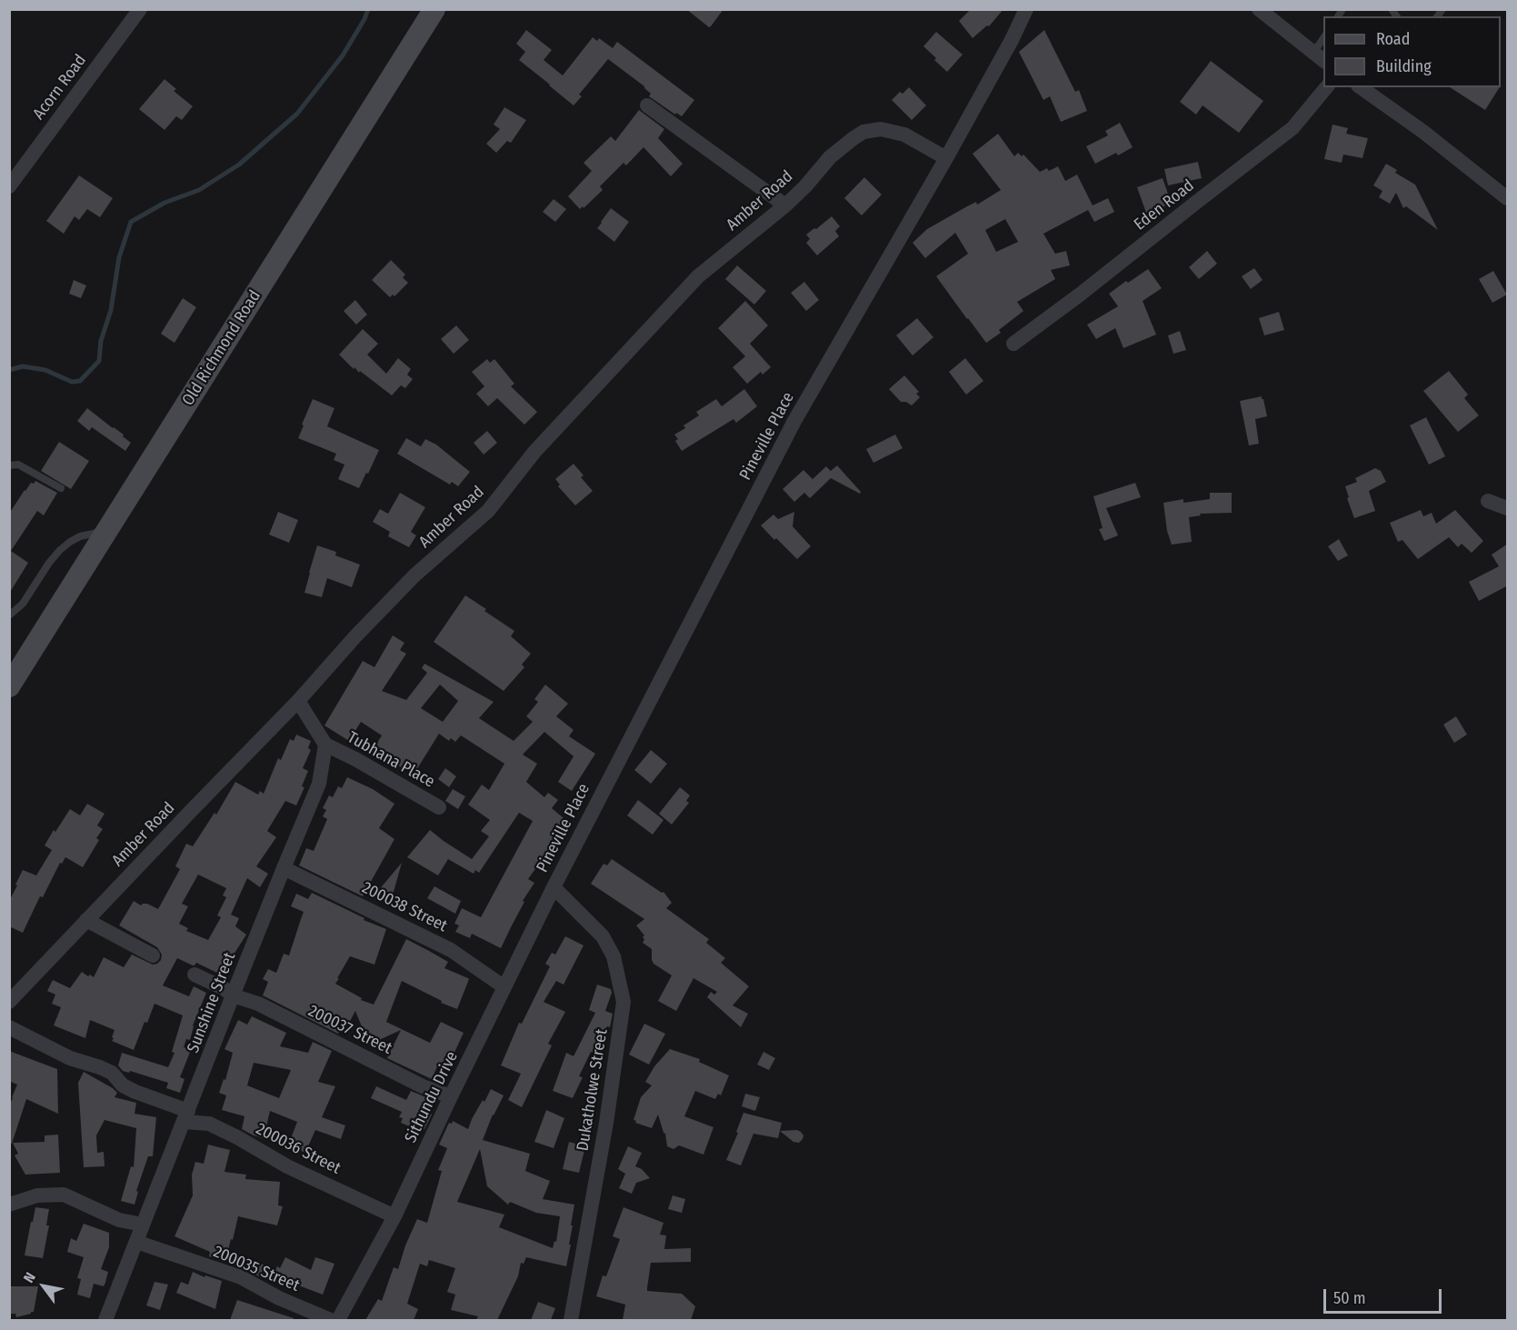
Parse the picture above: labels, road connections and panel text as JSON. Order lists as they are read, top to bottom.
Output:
{
  "streets": {
    "street": [
      "Acorn Road",
      "Amber Road",
      "Eden Road",
      "Old Richmond Road",
      "Pineville Place",
      "Tubhana Place",
      "200038 Street",
      "Sunshine Street",
      "200037 Street",
      "Dukatholwe Street",
      "Sithundu Drive",
      "200036 Street",
      "200035 Street"
    ]
  },
  "crossings": [
    ["Amber Road", "Pineville Place"],
    ["Pineville Place", "Dukatholwe Street"],
    ["Pineville Place", "Sithundu Drive"],
    ["Tubhana Place", "Sunshine Street"],
    ["200038 Street", "Sunshine Street"],
    ["200038 Street", "Sithundu Drive"],
    ["Sunshine Street", "200037 Street"],
    ["Sunshine Street", "200036 Street"],
    ["Sunshine Street", "200035 Street"],
    ["200037 Street", "Sithundu Drive"],
    ["Dukatholwe Street", "Sithundu Drive"],
    ["Sithundu Drive", "200036 Street"]
  ],
  "legend": ["Road", "Building"],
  "scale_bar": "50 m",
  "north": "top left"
}
